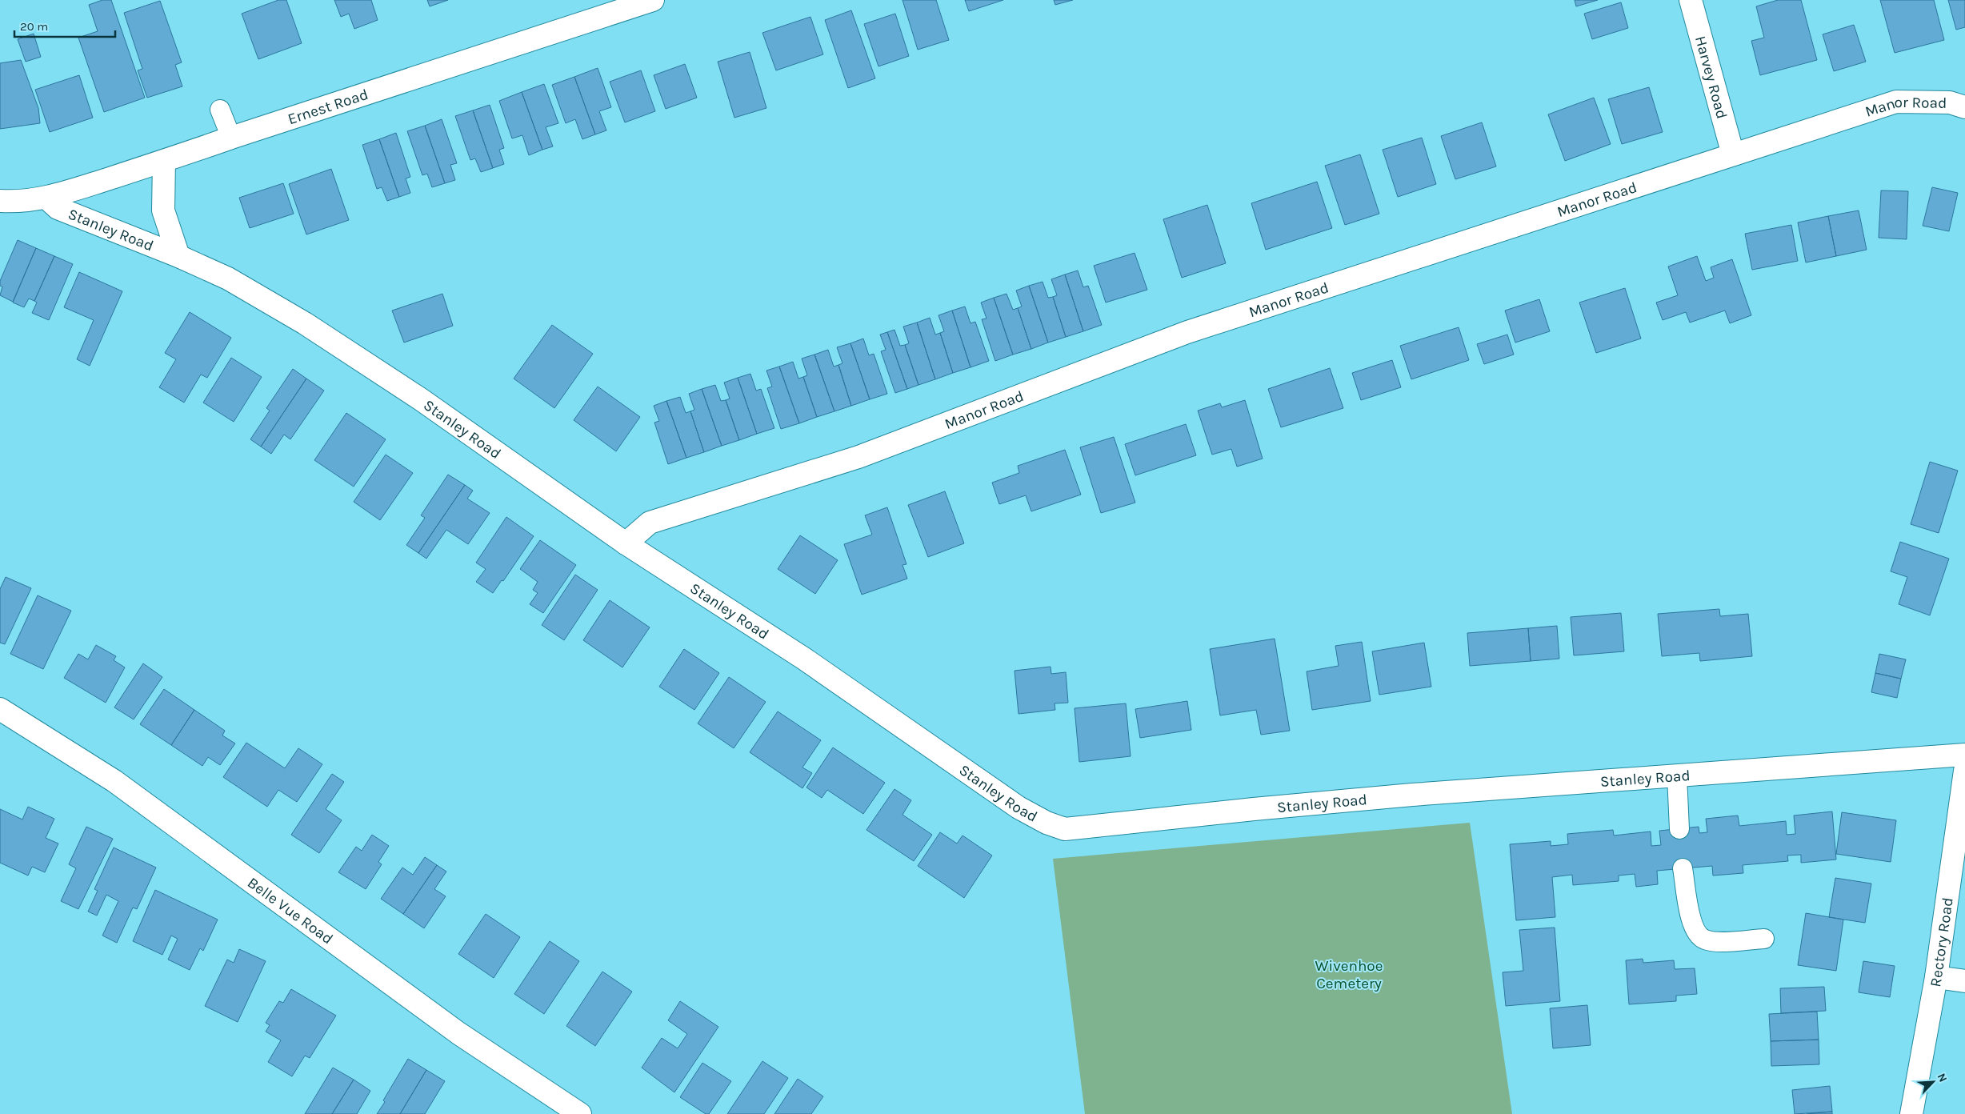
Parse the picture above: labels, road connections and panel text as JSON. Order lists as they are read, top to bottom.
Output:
{
  "streets": {
    "street": [
      "Harvey Road",
      "Ernest Road",
      "Manor Road",
      "Stanley Road",
      "Belle Vue Road",
      "Rectory Road"
    ]
  },
  "crossings": [
    ["Harvey Road", "Manor Road"],
    ["Ernest Road", "Stanley Road"],
    ["Manor Road", "Stanley Road"]
  ],
  "parks": ["Wivenhoe Cemetery"],
  "scale_bar": "20 m",
  "north": "top right"
}
